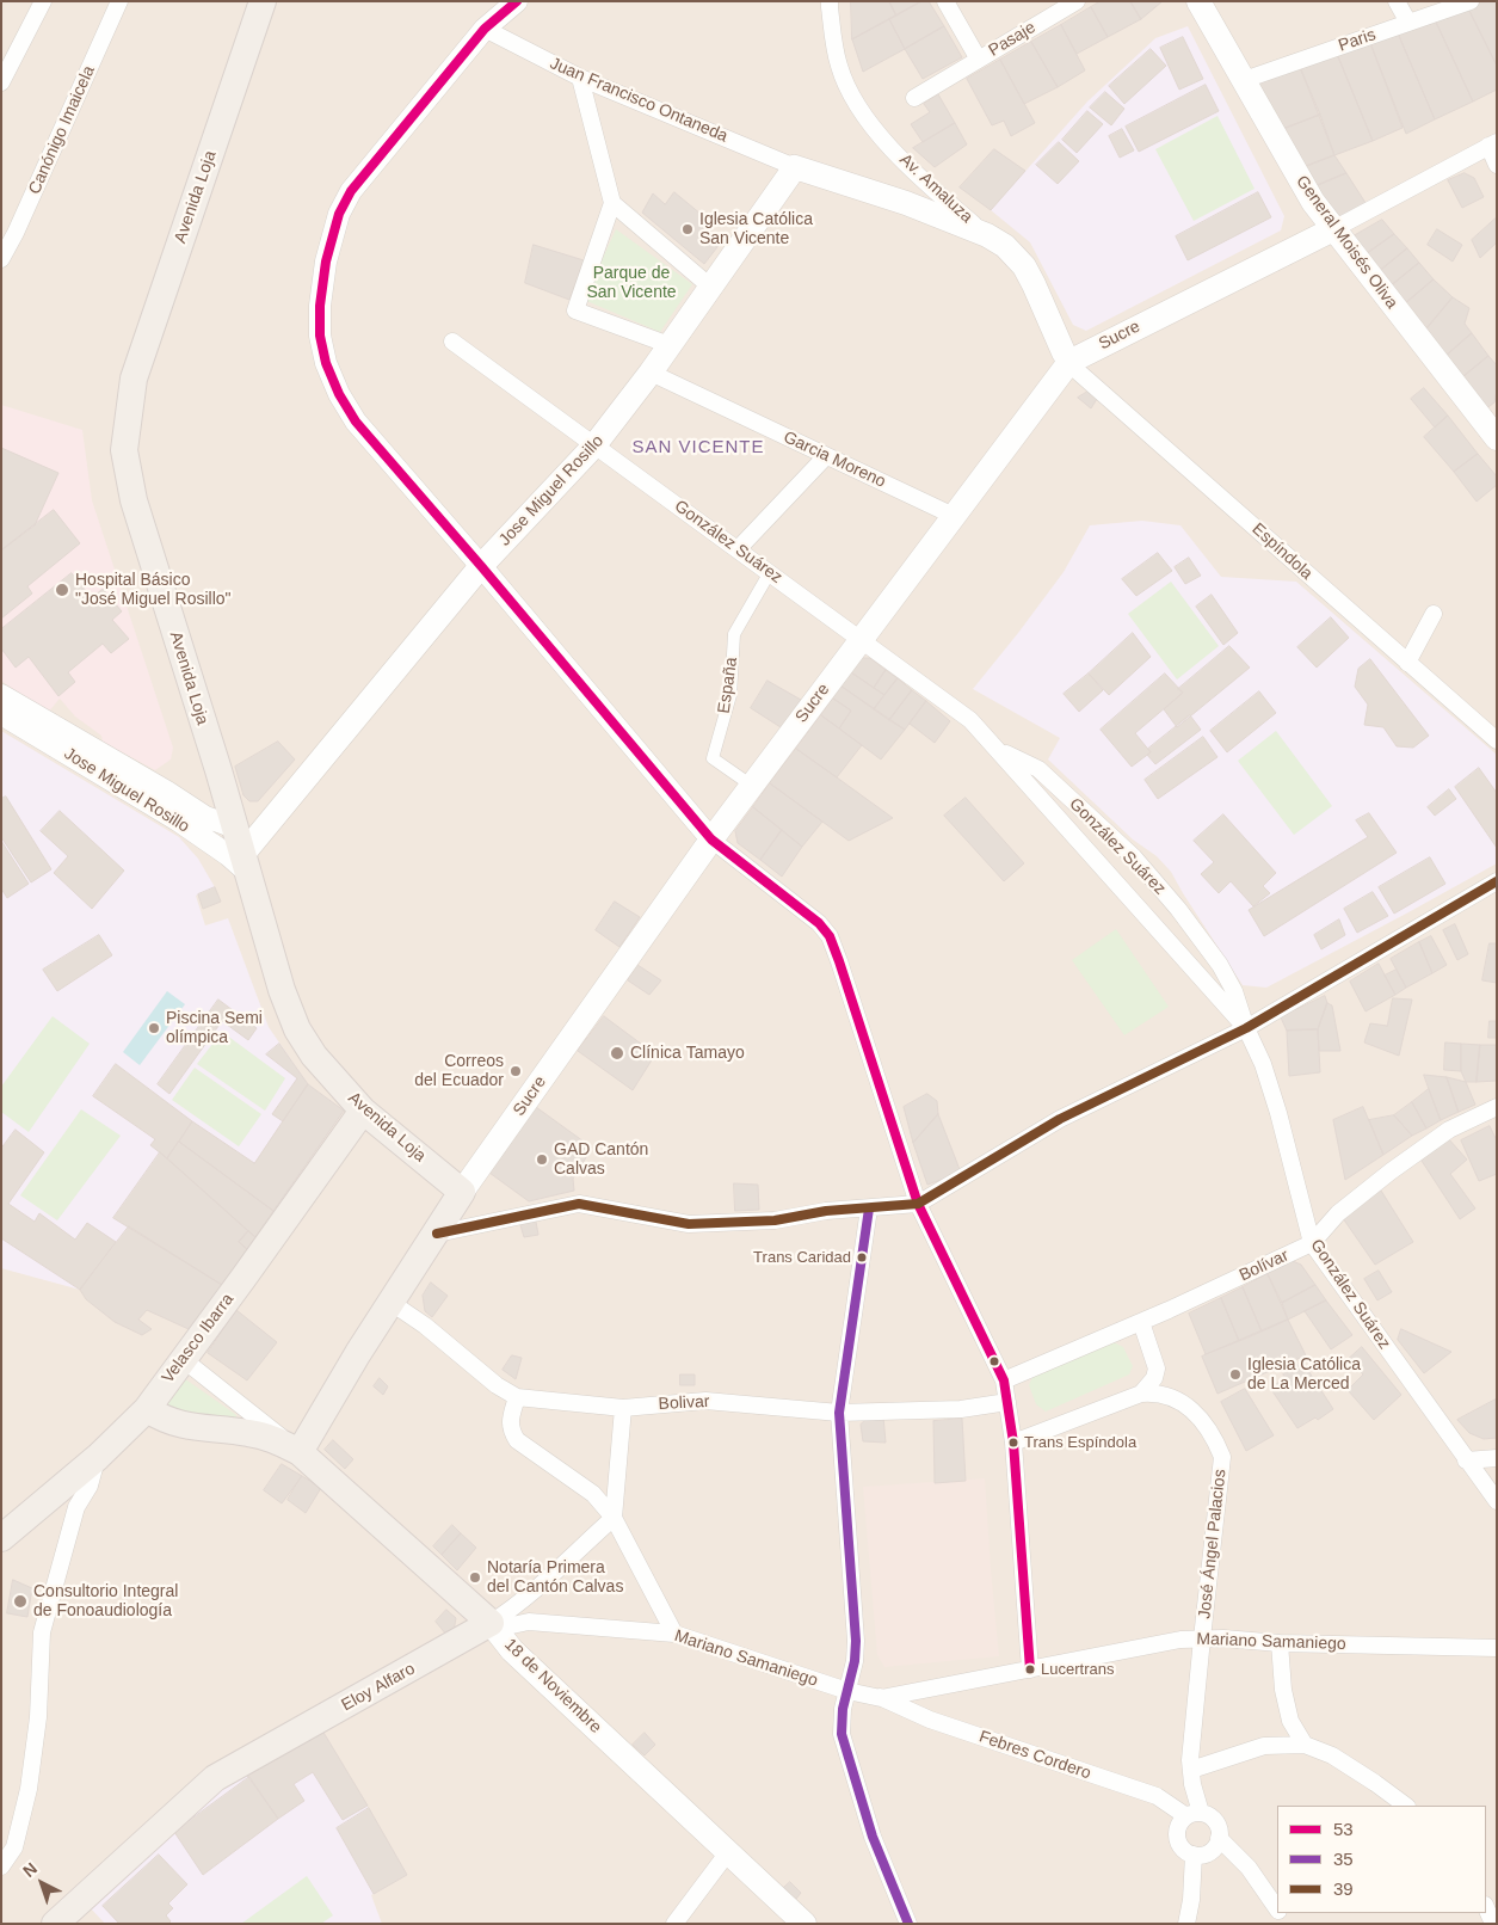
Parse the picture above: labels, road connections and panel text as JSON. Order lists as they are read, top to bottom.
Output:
{
  "streets": {
    "main road": [
      "Av. Amaluza",
      "Avenida Loja",
      "General Moisés Oliva",
      "Sucre",
      "Jose Miguel Rosillo",
      "Velasco Ibarra",
      "18 de Noviembre",
      "Eloy Alfaro"
    ],
    "street": [
      "Pasaje",
      "Paris",
      "Juan Francisco Ontaneda",
      "Canónigo Imaicela",
      "Garcia Moreno",
      "González Suárez",
      "Espíndola",
      "España",
      "Bolívar",
      "Bolivar",
      "José Ángel Palacios",
      "Mariano Samaniego",
      "Febres Cordero"
    ]
  },
  "crossings": [
    ["Paris", "General Moisés Oliva"],
    ["Juan Francisco Ontaneda", "Jose Miguel Rosillo"],
    ["Av. Amaluza", "Sucre"],
    ["Av. Amaluza", "Espíndola"],
    ["Avenida Loja", "Sucre"],
    ["Avenida Loja", "Jose Miguel Rosillo"],
    ["Avenida Loja", "Velasco Ibarra"],
    ["General Moisés Oliva", "Sucre"],
    ["Sucre", "Garcia Moreno"],
    ["Sucre", "González Suárez"],
    ["Sucre", "Espíndola"],
    ["Sucre", "España"],
    ["Sucre", "Bolivar"],
    ["Sucre", "18 de Noviembre"],
    ["Garcia Moreno", "Jose Miguel Rosillo"],
    ["Jose Miguel Rosillo", "González Suárez"],
    ["González Suárez", "España"],
    ["González Suárez", "Bolívar"],
    ["Velasco Ibarra", "18 de Noviembre"],
    ["José Ángel Palacios", "Mariano Samaniego"],
    ["José Ángel Palacios", "Febres Cordero"],
    ["Mariano Samaniego", "18 de Noviembre"],
    ["Mariano Samaniego", "Eloy Alfaro"],
    ["Mariano Samaniego", "Febres Cordero"],
    ["18 de Noviembre", "Eloy Alfaro"]
  ],
  "districts": ["SAN VICENTE"],
  "parks": ["Parque de San Vicente"],
  "places": [
    "Iglesia Católica San Vicente",
    "Hospital Básico \"José Miguel Rosillo\"",
    "Piscina Semi olímpica",
    "Clínica Tamayo",
    "Correos del Ecuador",
    "GAD Cantón Calvas",
    "Trans Caridad",
    "Iglesia Católica de La Merced",
    "Trans Espíndola",
    "Notaría Primera del Cantón Calvas",
    "Consultorio Integral de Fonoaudiología",
    "Lucertrans"
  ],
  "lines": ["transit line 53", "transit line 39", "transit line 35"],
  "legend": ["53", "35", "39"],
  "north": "top left"
}
